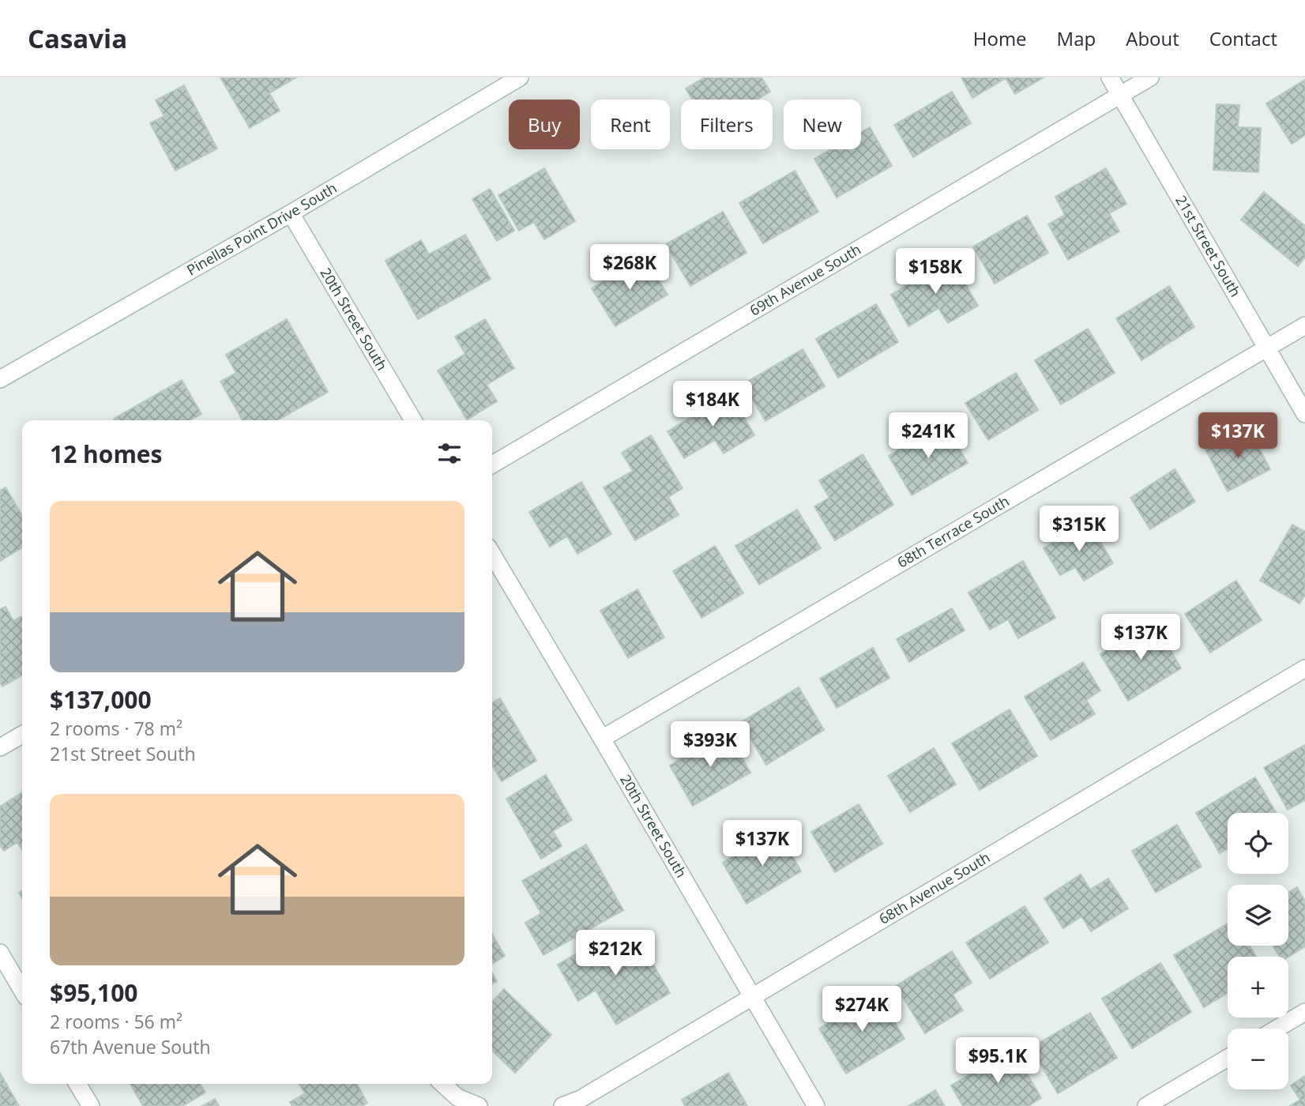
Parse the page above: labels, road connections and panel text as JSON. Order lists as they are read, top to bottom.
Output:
{
  "streets": {
    "street": [
      "Pinellas Point Drive South",
      "21st Street South",
      "69th Avenue South",
      "20th Street South",
      "68th Terrace South",
      "68th Avenue South"
    ]
  },
  "crossings": [
    ["Pinellas Point Drive South", "20th Street South"],
    ["21st Street South", "69th Avenue South"],
    ["21st Street South", "68th Terrace South"],
    ["20th Street South", "68th Terrace South"],
    ["20th Street South", "68th Avenue South"]
  ],
  "page": {
    "header": "Casavia",
    "nav": [
      "Home",
      "Map",
      "About",
      "Contact"
    ],
    "chip": [
      "Buy",
      "Rent",
      "Filters",
      "New"
    ],
    "price": [
      "$268K",
      "$158K",
      "$184K",
      "$241K",
      "$137K",
      "$315K",
      "$137K",
      "$393K",
      "$137K",
      "$212K",
      "$274K",
      "$95.1K"
    ],
    "heading": "12 homes",
    "list": [
      {
        "name": "$137,000",
        "note": "2 rooms · 78 m² · 21st Street South"
      },
      {
        "name": "$95,100",
        "note": "2 rooms · 56 m² · 67th Avenue South"
      }
    ],
    "map_buttons": ["+", "−"]
  }
}
